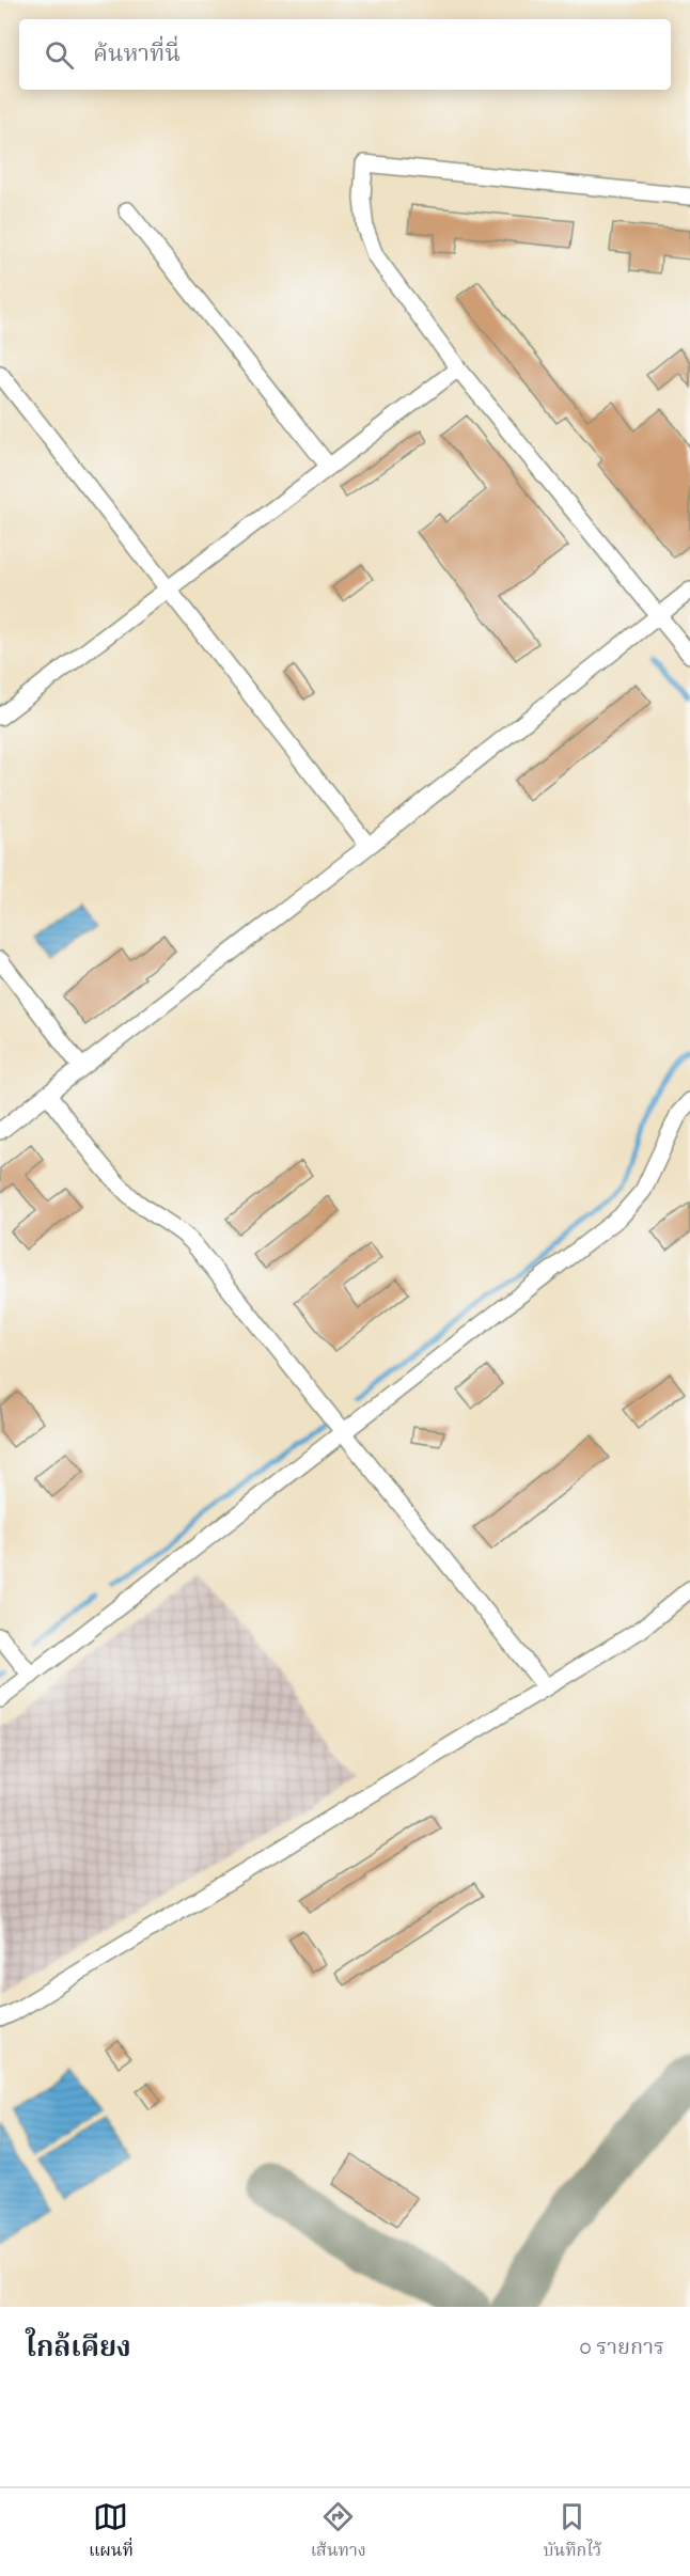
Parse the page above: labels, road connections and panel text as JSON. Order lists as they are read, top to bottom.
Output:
{
  "page": {
    "search": "ค้นหาที่นี่",
    "heading": ["ใกล้เคียง", "0 รายการ"],
    "nav": ["แผนที่", "เส้นทาง", "บันทึกไว้"]
  }
}
